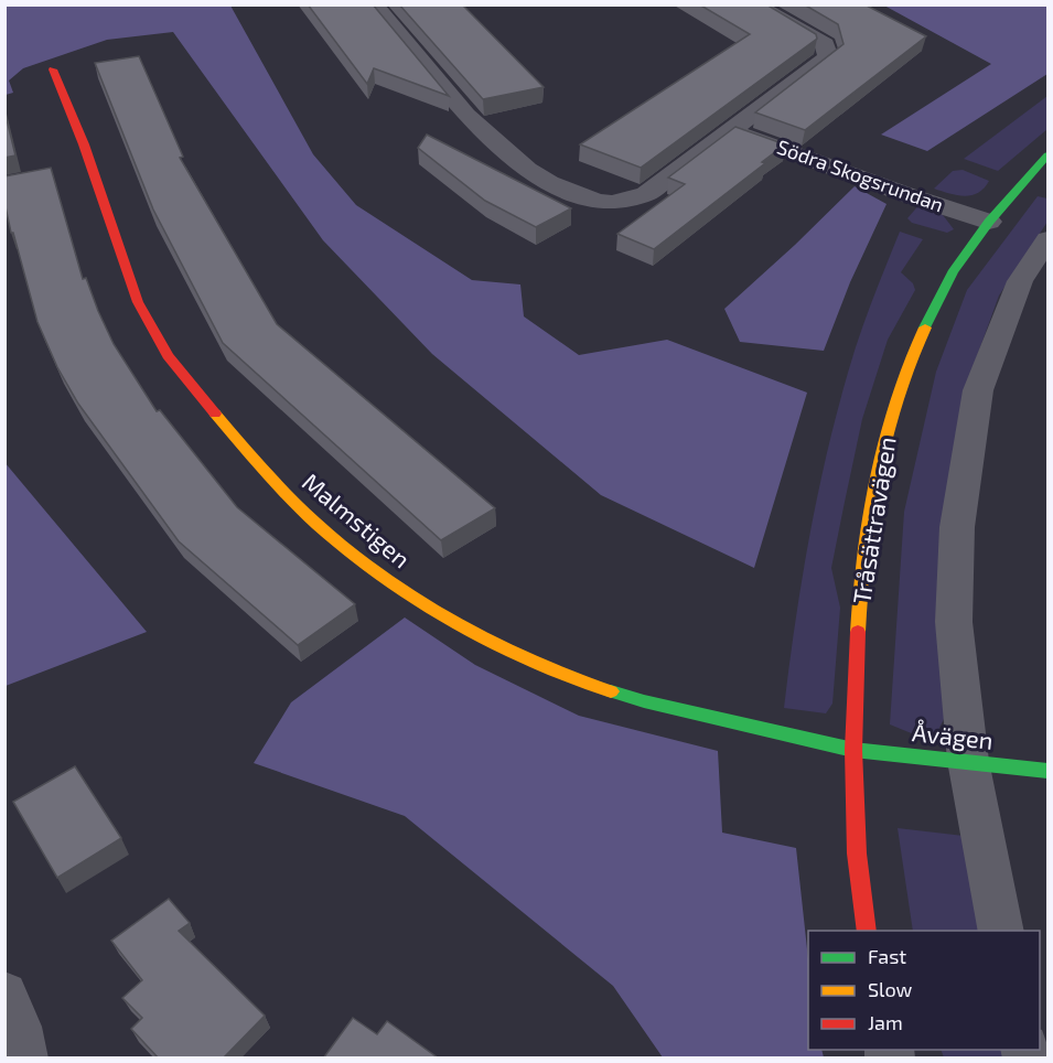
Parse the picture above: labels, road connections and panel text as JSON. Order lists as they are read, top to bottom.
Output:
{
  "streets": {
    "street": [
      "Södra Skogsrundan",
      "Malmstigen",
      "Tråsättravägen",
      "Åvägen"
    ]
  },
  "crossings": [
    ["Södra Skogsrundan", "Tråsättravägen"],
    ["Malmstigen", "Tråsättravägen"],
    ["Malmstigen", "Åvägen"],
    ["Tråsättravägen", "Åvägen"]
  ],
  "legend": ["Fast", "Slow", "Jam"]
}
